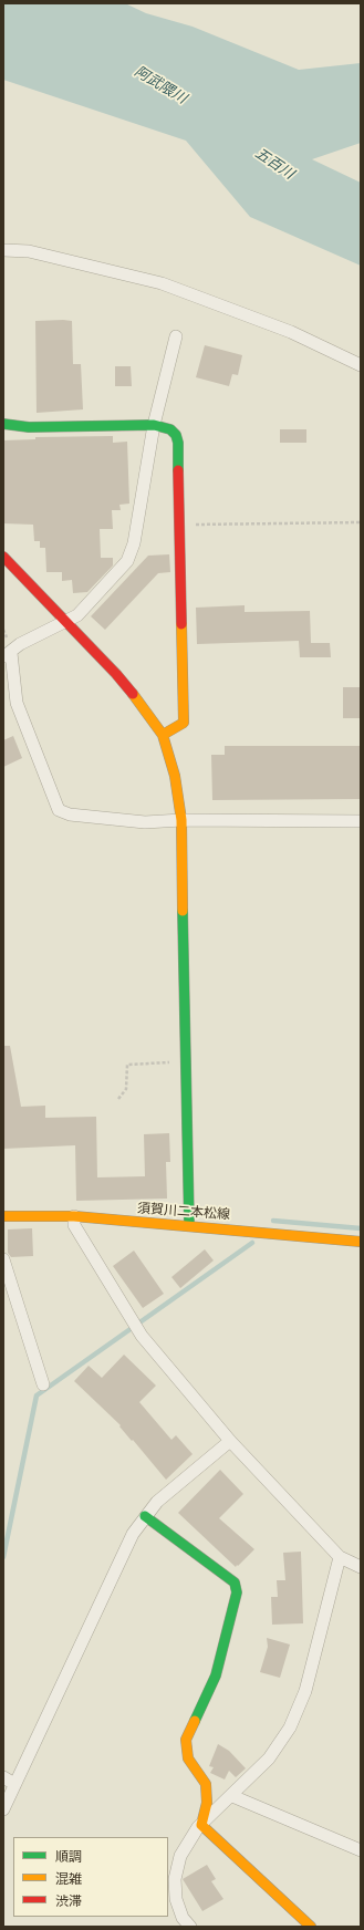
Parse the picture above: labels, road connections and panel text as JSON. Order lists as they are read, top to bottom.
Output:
{
  "streets": {
    "street": ["須賀川二本松線"]
  },
  "water": ["阿武隈川", "五百川"],
  "legend": ["順調", "混雑", "渋滞"]
}
